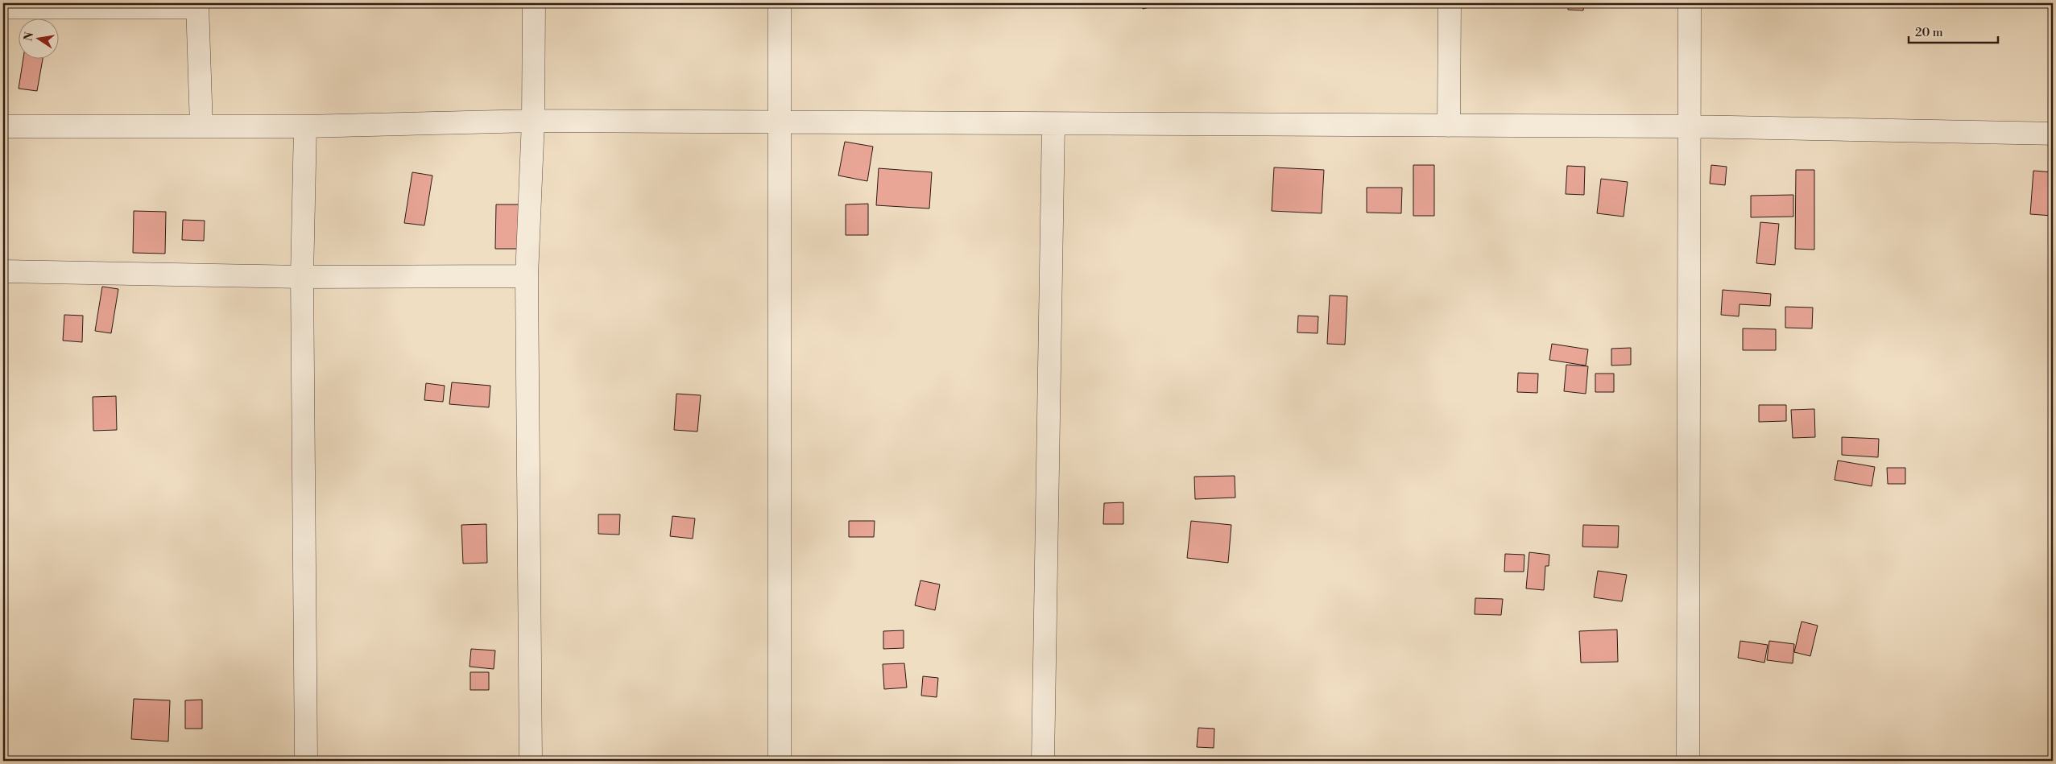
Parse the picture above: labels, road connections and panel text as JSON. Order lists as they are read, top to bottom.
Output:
{
  "scale_bar": "20 m",
  "north": "left"
}
